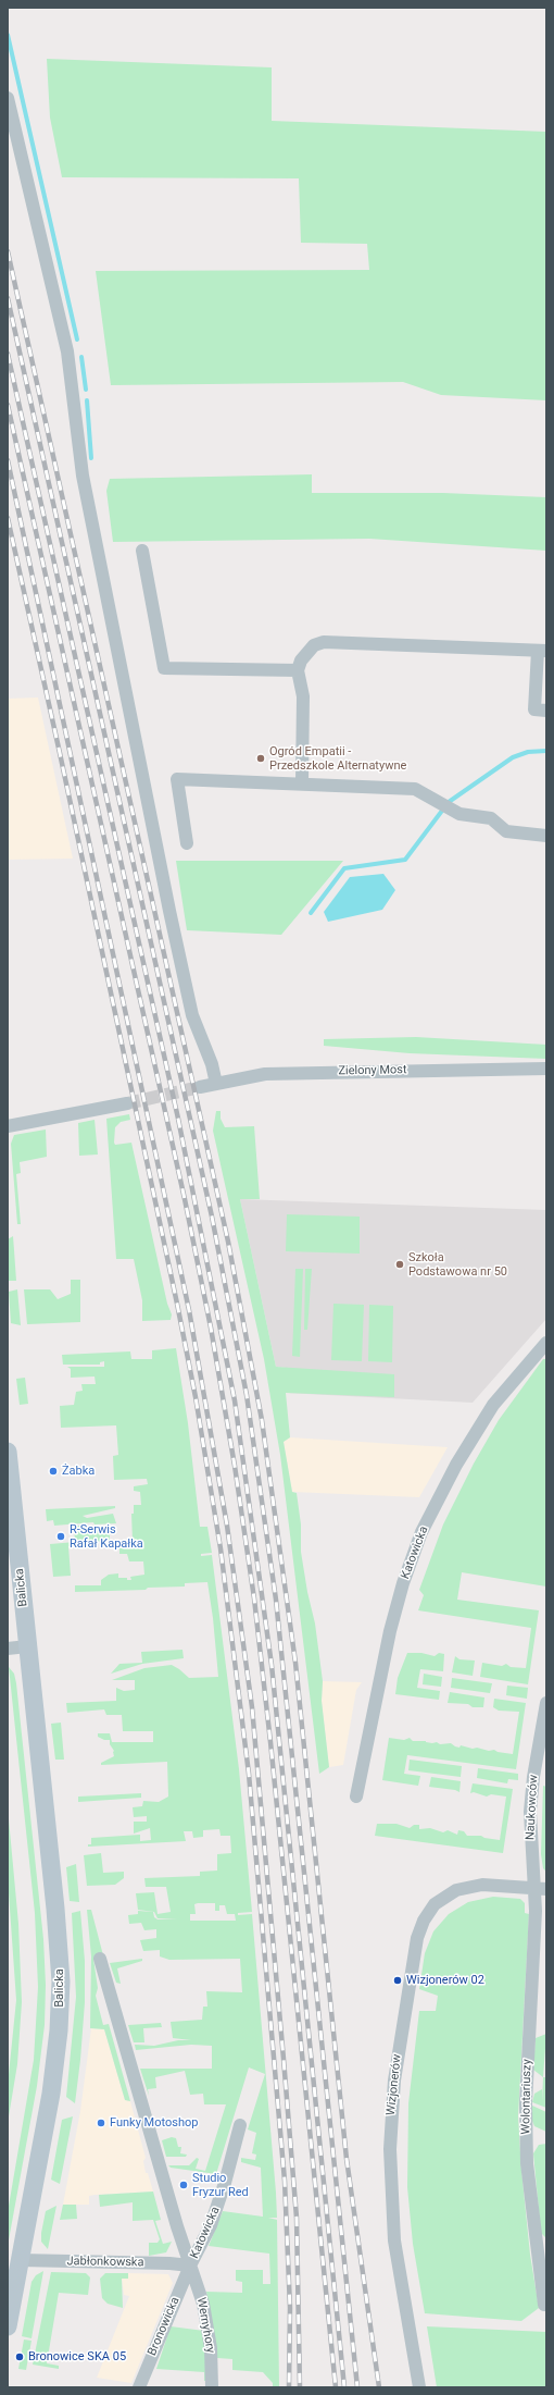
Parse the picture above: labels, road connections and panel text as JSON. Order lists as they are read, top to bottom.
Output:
{
  "streets": {
    "street": [
      "Zielony Most",
      "Katowicka",
      "Balicka",
      "Naukowców",
      "Wizjonerów",
      "Wolontariuszy",
      "Jabłonkowska",
      "Wernyhory",
      "Bronowicka"
    ]
  },
  "crossings": [
    ["Katowicka", "Jabłonkowska"],
    ["Katowicka", "Wernyhory"],
    ["Katowicka", "Bronowicka"],
    ["Balicka", "Jabłonkowska"],
    ["Naukowców", "Wizjonerów"],
    ["Naukowców", "Wolontariuszy"],
    ["Wizjonerów", "Wolontariuszy"],
    ["Jabłonkowska", "Wernyhory"],
    ["Jabłonkowska", "Bronowicka"],
    ["Wernyhory", "Bronowicka"]
  ],
  "places": [
    "Ogród Empatii - Przedszkole Alternatywne",
    "Szkoła Podstawowa nr 50",
    "Żabka",
    "R-Serwis Rafał Kapałka",
    "Wizjonerów 02",
    "Funky Motoshop",
    "Studio Fryzur Red",
    "Bronowice SKA 05"
  ]
}
